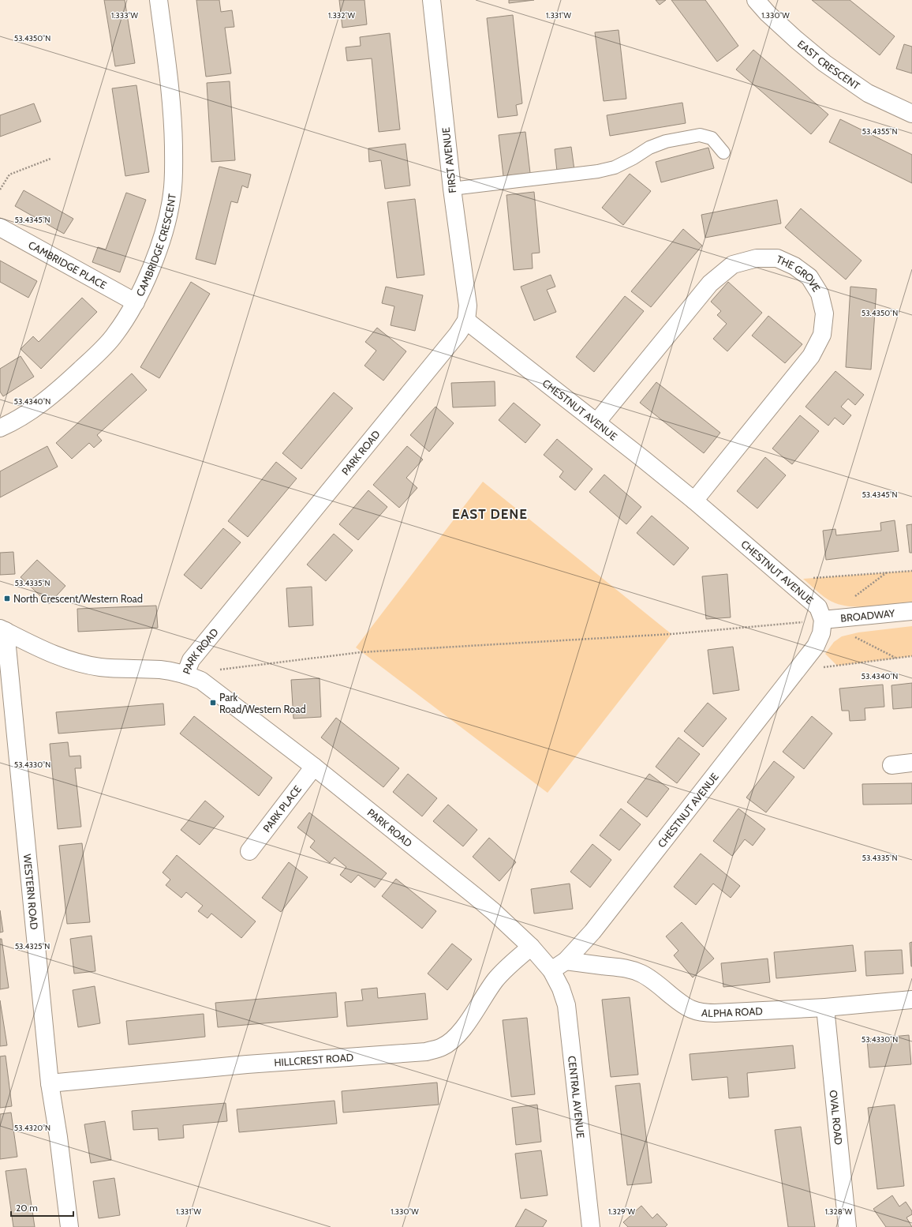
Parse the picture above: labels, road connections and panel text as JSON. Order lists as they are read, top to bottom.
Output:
{
  "streets": {
    "street": [
      "EAST CRESCENT",
      "FIRST AVENUE",
      "CAMBRIDGE CRESCENT",
      "CAMBRIDGE PLACE",
      "THE GROVE",
      "CHESTNUT AVENUE",
      "PARK ROAD",
      "BROADWAY",
      "PARK PLACE",
      "WESTERN ROAD",
      "ALPHA ROAD",
      "HILLCREST ROAD",
      "CENTRAL AVENUE",
      "OVAL ROAD"
    ]
  },
  "crossings": [
    ["FIRST AVENUE", "CHESTNUT AVENUE"],
    ["FIRST AVENUE", "PARK ROAD"],
    ["CAMBRIDGE CRESCENT", "CAMBRIDGE PLACE"],
    ["THE GROVE", "CHESTNUT AVENUE"],
    ["CHESTNUT AVENUE", "PARK ROAD"],
    ["CHESTNUT AVENUE", "BROADWAY"],
    ["CHESTNUT AVENUE", "ALPHA ROAD"],
    ["CHESTNUT AVENUE", "CENTRAL AVENUE"],
    ["PARK ROAD", "PARK PLACE"],
    ["PARK ROAD", "HILLCREST ROAD"],
    ["PARK ROAD", "CENTRAL AVENUE"],
    ["WESTERN ROAD", "HILLCREST ROAD"],
    ["ALPHA ROAD", "OVAL ROAD"]
  ],
  "districts": ["EAST DENE"],
  "places": {
    "transit": ["North Crescent/Western Road", "Park Road/Western Road"]
  },
  "scale_bar": "20 m",
  "coordinates": [
    "1.333°W",
    "1.332°W",
    "1.331°W",
    "1.330°W",
    "53.4350°N",
    "53.4355°N",
    "53.4345°N",
    "53.4340°N",
    "53.4335°N",
    "53.4330°N",
    "53.4325°N",
    "53.4320°N",
    "1.329°W",
    "1.328°W"
  ]
}
